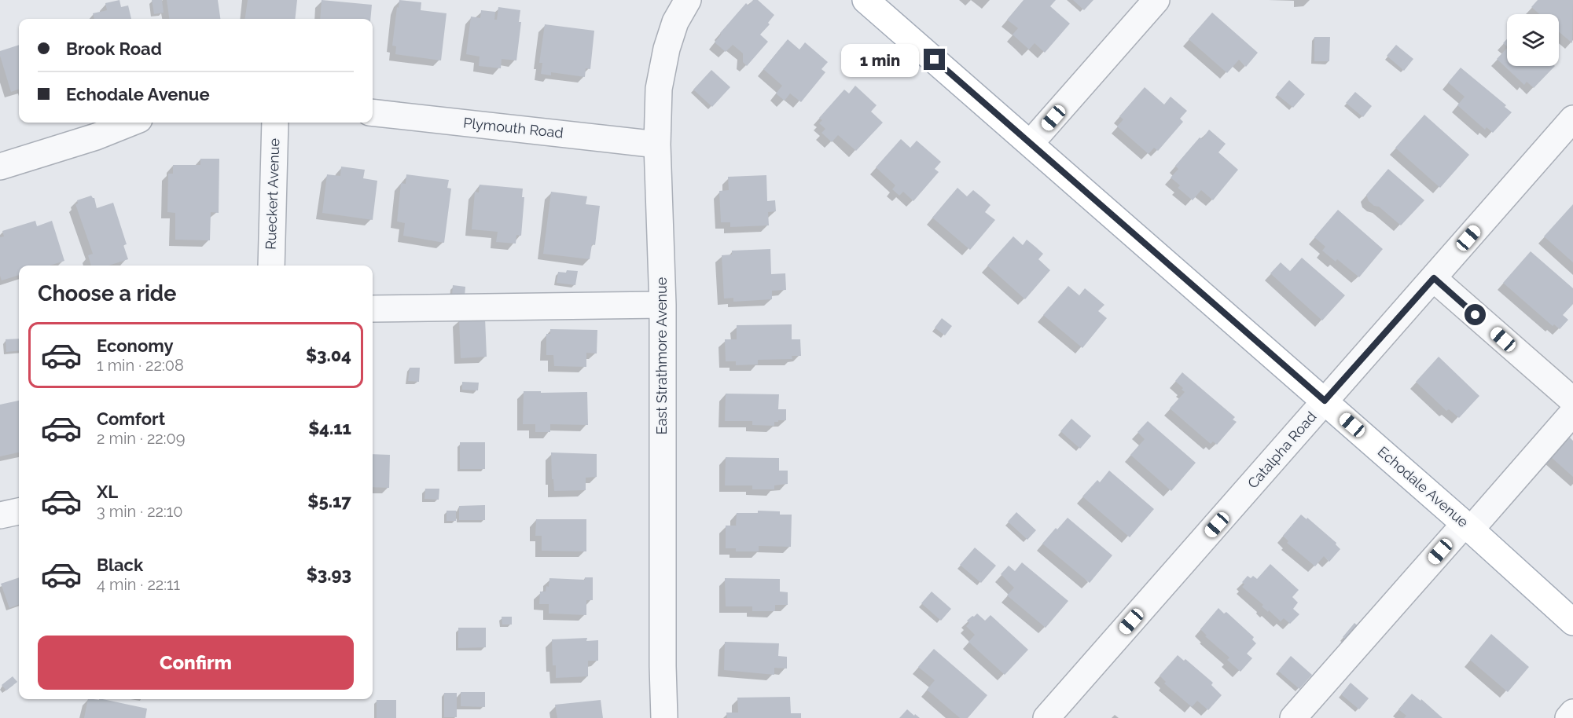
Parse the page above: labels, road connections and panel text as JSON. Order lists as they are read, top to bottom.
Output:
{
  "streets": {
    "main road": ["Echodale Avenue"],
    "street": [
      "Plymouth Road",
      "Rueckert Avenue",
      "East Strathmore Avenue",
      "Catalpha Road"
    ]
  },
  "crossings": [
    ["Plymouth Road", "East Strathmore Avenue"],
    ["Catalpha Road", "Echodale Avenue"]
  ],
  "page": {
    "banner": ["Brook Road", "Echodale Avenue"],
    "bubble": "1 min",
    "heading": "Choose a ride",
    "list": [
      {
        "name": "Economy",
        "note": "1 min · 22:08",
        "value": "$3.04"
      },
      {
        "name": "Comfort",
        "note": "2 min · 22:09",
        "value": "$4.11"
      },
      {
        "name": "XL",
        "note": "3 min · 22:10",
        "value": "$5.17"
      },
      {
        "name": "Black",
        "note": "4 min · 22:11",
        "value": "$3.93"
      }
    ],
    "buttons": "Confirm"
  }
}
